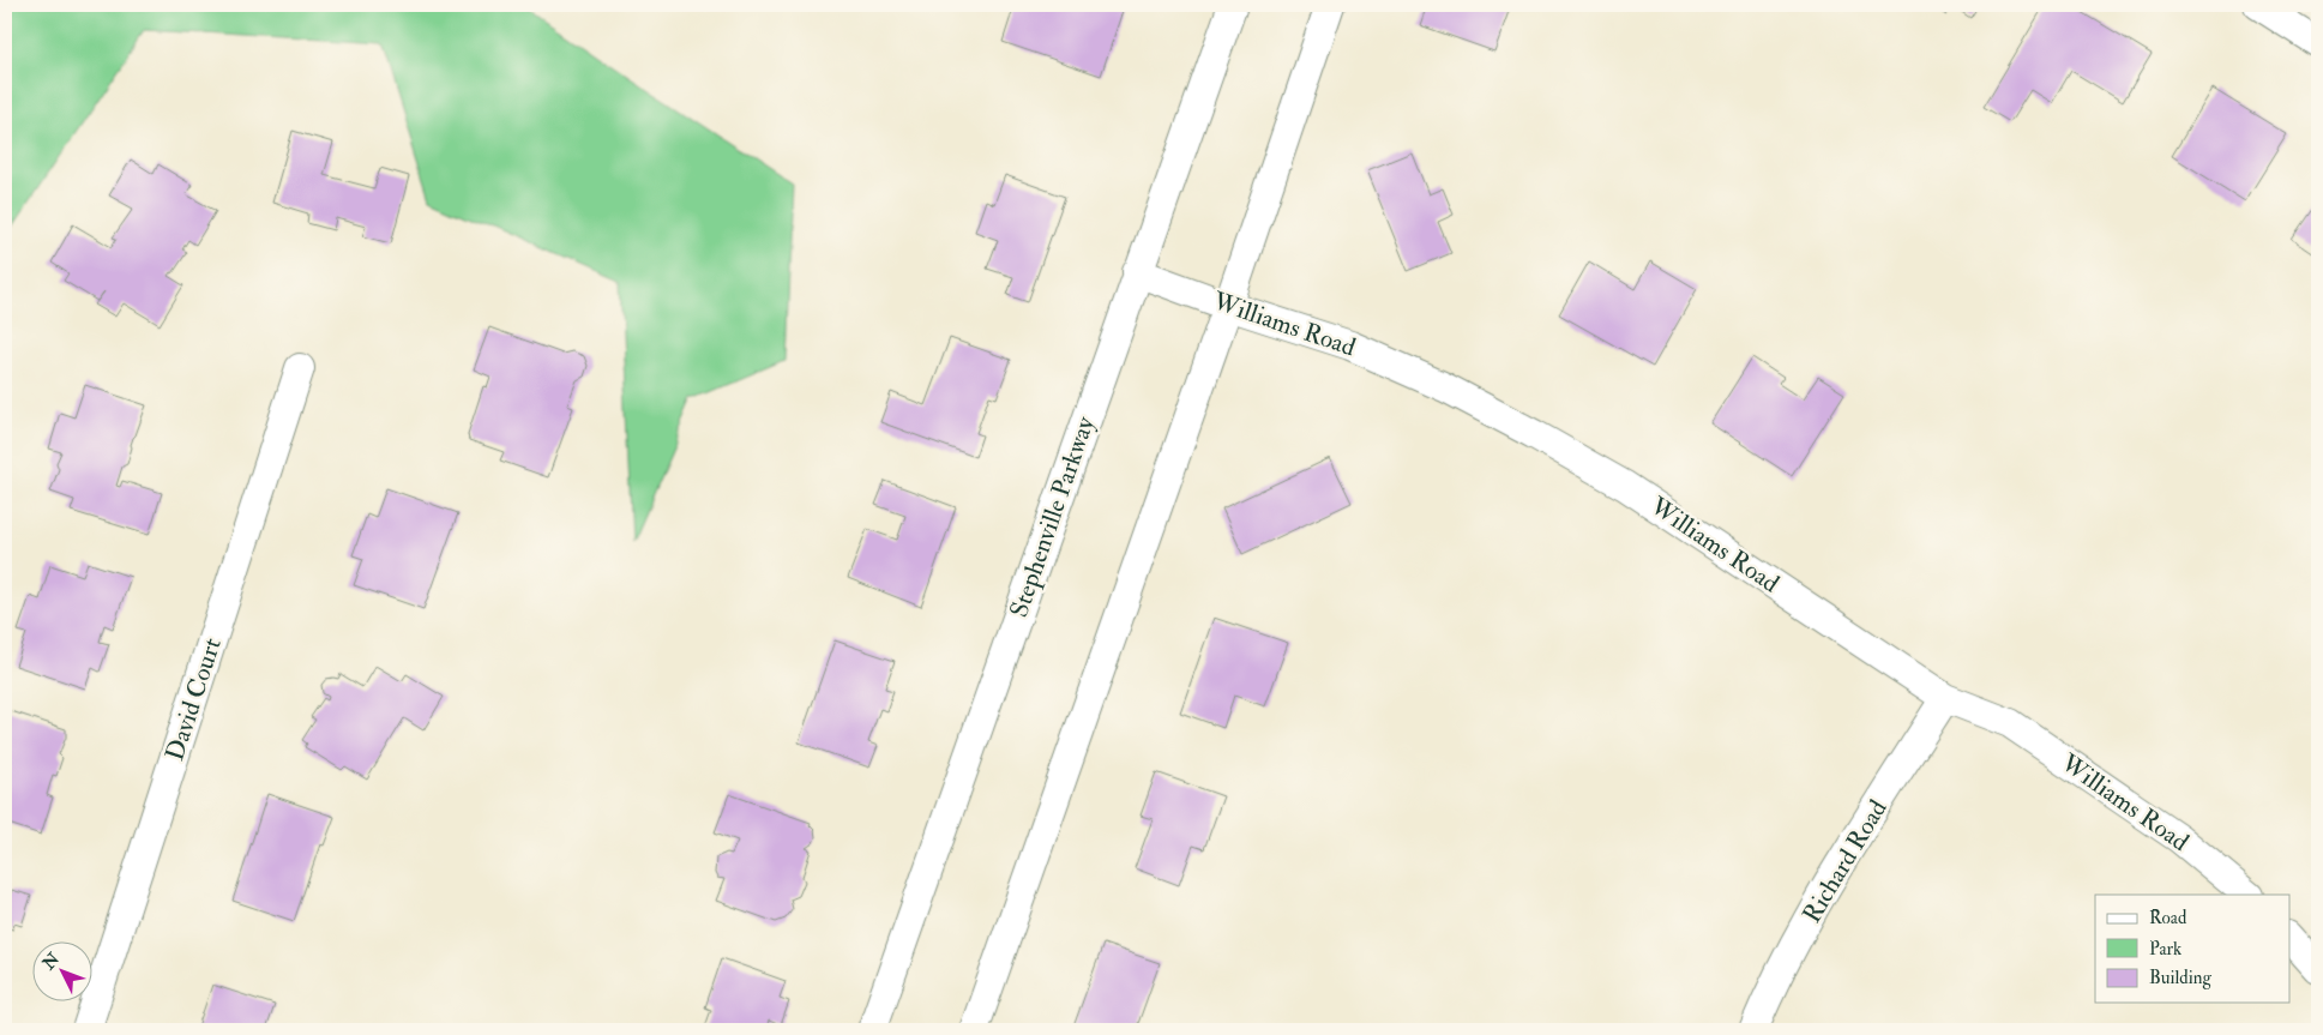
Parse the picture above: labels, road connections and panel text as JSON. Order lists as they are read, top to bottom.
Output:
{
  "streets": {
    "street": [
      "Williams Road",
      "Stephenville Parkway",
      "David Court",
      "Richard Road"
    ]
  },
  "crossings": [
    ["Williams Road", "Stephenville Parkway"],
    ["Williams Road", "Richard Road"]
  ],
  "legend": ["Road", "Park", "Building"],
  "north": "top left"
}
